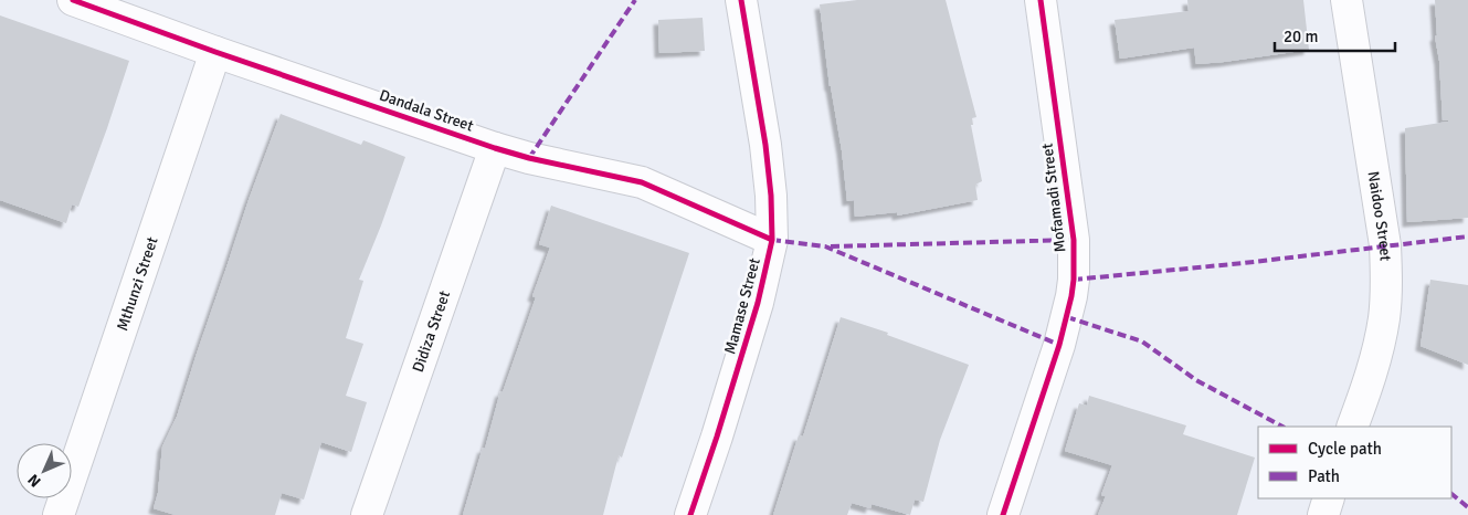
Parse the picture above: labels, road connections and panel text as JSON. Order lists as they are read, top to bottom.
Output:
{
  "streets": {
    "street": [
      "Dandala Street",
      "Mofamadi Street",
      "Naidoo Street",
      "Mthunzi Street",
      "Mamase Street",
      "Didiza Street"
    ]
  },
  "crossings": [
    ["Dandala Street", "Mthunzi Street"],
    ["Dandala Street", "Mamase Street"],
    ["Dandala Street", "Didiza Street"]
  ],
  "legend": ["Cycle path", "Path"],
  "scale_bar": "20 m",
  "north": "bottom left"
}
